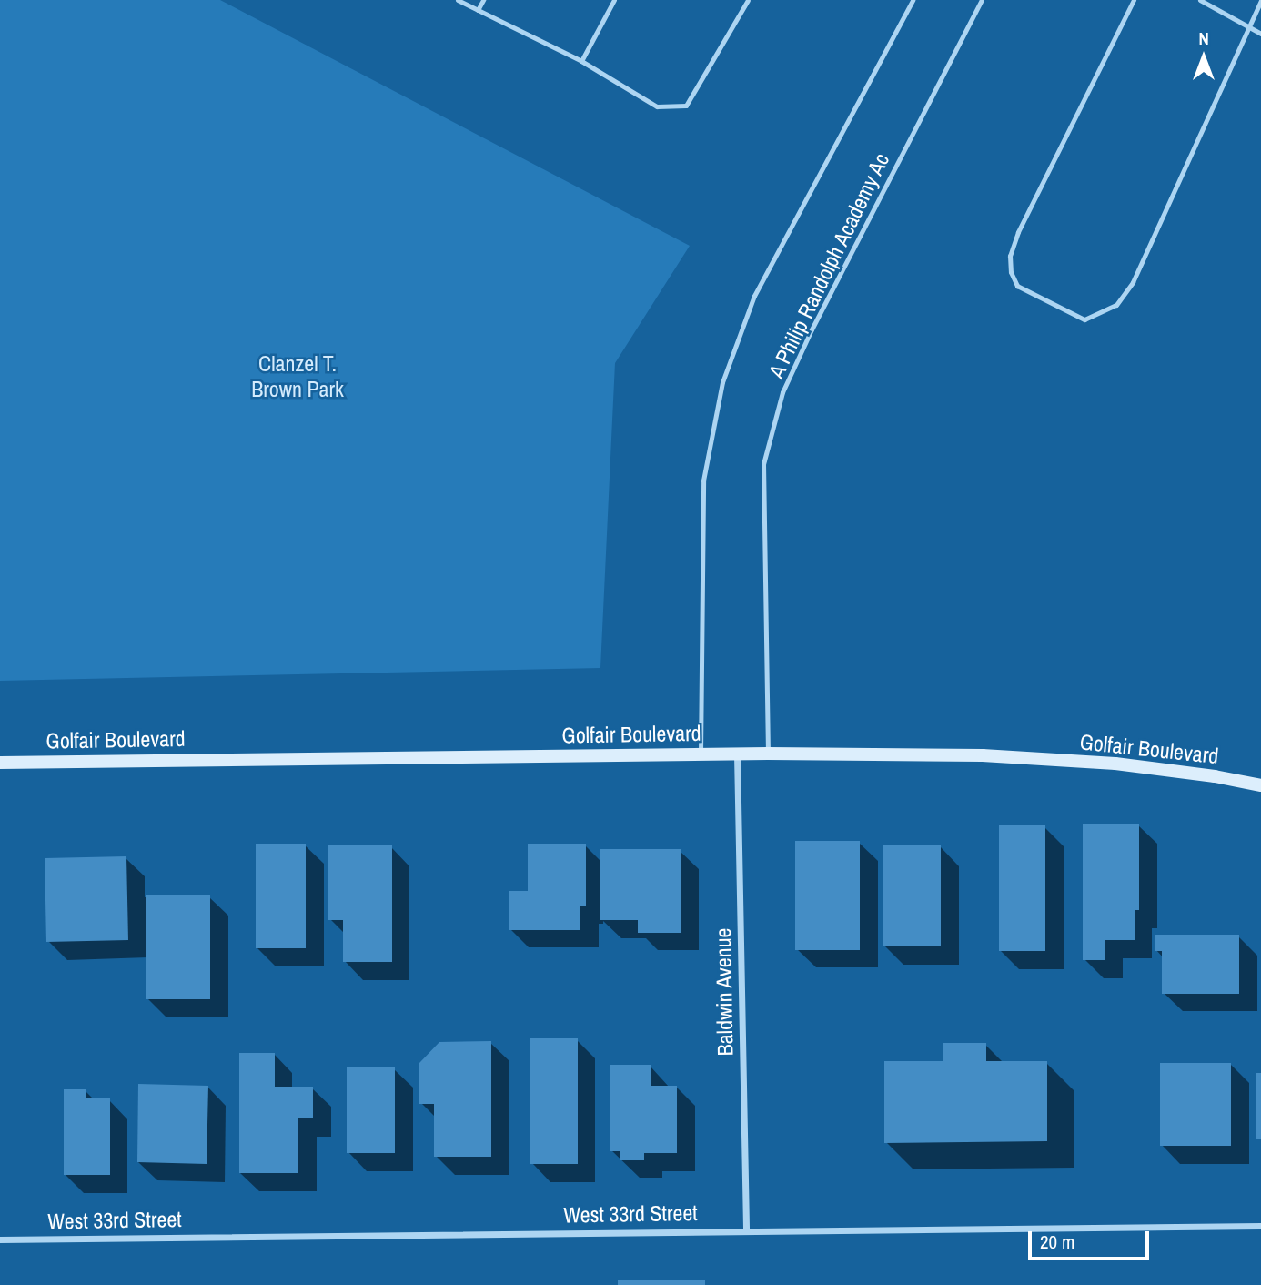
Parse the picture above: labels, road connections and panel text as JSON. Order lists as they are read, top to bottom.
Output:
{
  "streets": {
    "main road": ["Golfair Boulevard"],
    "street": ["Baldwin Avenue", "West 33rd Street"],
    "lane": ["A Philip Randolph Academy Ac"]
  },
  "crossings": [
    ["A Philip Randolph Academy Ac", "Golfair Boulevard"],
    ["Golfair Boulevard", "Baldwin Avenue"],
    ["Baldwin Avenue", "West 33rd Street"]
  ],
  "parks": ["Clanzel T. Brown Park"],
  "scale_bar": "20 m",
  "north": "top"
}
